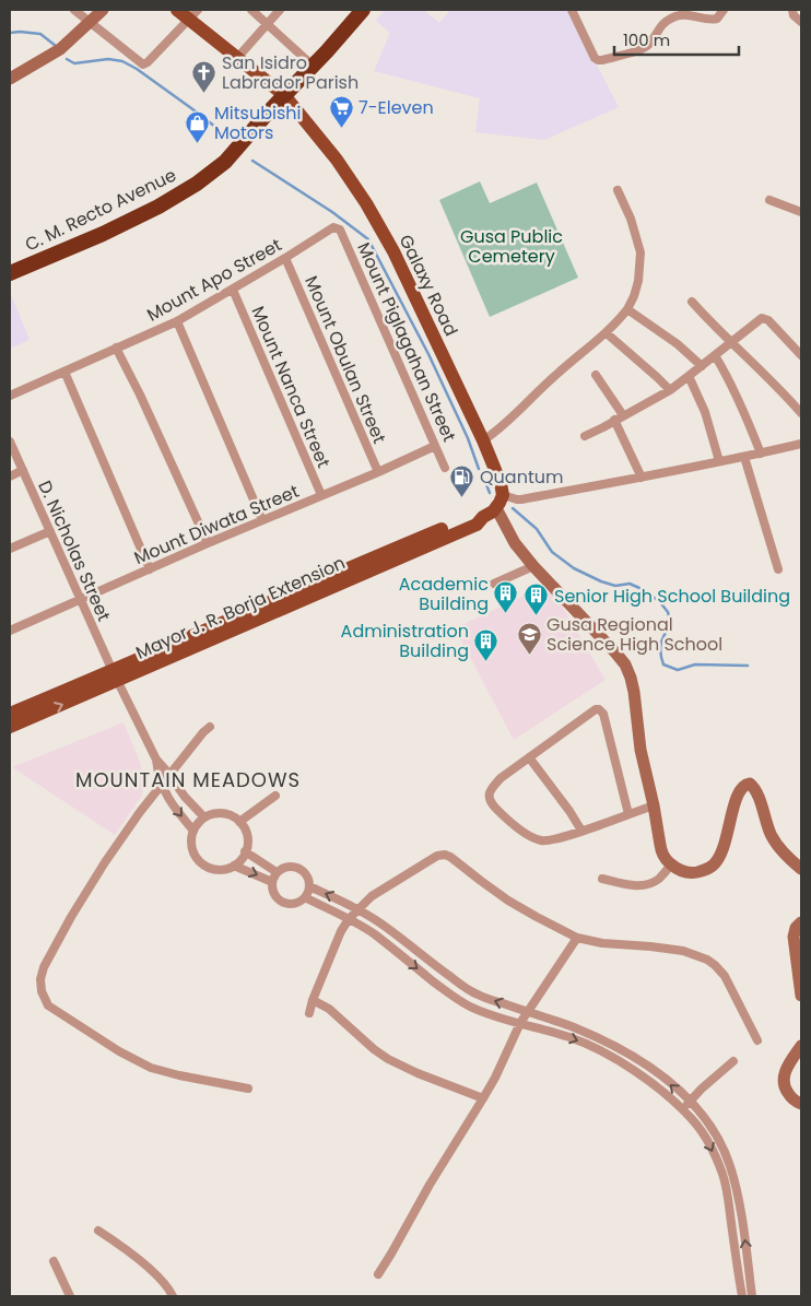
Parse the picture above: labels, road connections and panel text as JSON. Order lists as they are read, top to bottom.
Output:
{
  "streets": {
    "highway": ["C. M. Recto Avenue"],
    "main road": ["Galaxy Road", "Mayor J. R. Borja Extension"],
    "street": [
      "Mount Apo Street",
      "Mount Piglagahan Street",
      "Mount Obulan Street",
      "Mount Nanca Street",
      "Mount Diwata Street",
      "D. Nicholas Street"
    ]
  },
  "crossings": [
    ["C. M. Recto Avenue", "Galaxy Road"],
    ["Mount Apo Street", "Mount Piglagahan Street"],
    ["Mount Apo Street", "Mount Obulan Street"],
    ["Mount Apo Street", "Mount Nanca Street"],
    ["Galaxy Road", "Mayor J. R. Borja Extension"],
    ["Mount Piglagahan Street", "Mount Diwata Street"],
    ["Mount Obulan Street", "Mount Diwata Street"],
    ["Mount Nanca Street", "Mount Diwata Street"],
    ["Mount Diwata Street", "D. Nicholas Street"],
    ["D. Nicholas Street", "Mayor J. R. Borja Extension"]
  ],
  "districts": ["MOUNTAIN MEADOWS"],
  "parks": ["Gusa Public Cemetery"],
  "places": {
    "church": ["San Isidro Labrador Parish"],
    "supermarket": ["7-Eleven"],
    "shop": ["Mitsubishi Motors"],
    "fuel station": ["Quantum"],
    "building": ["Academic Building", "Senior High School Building", "Administration Building"],
    "school or university": ["Gusa Regional Science High School"]
  },
  "scale_bar": "100 m"
}
